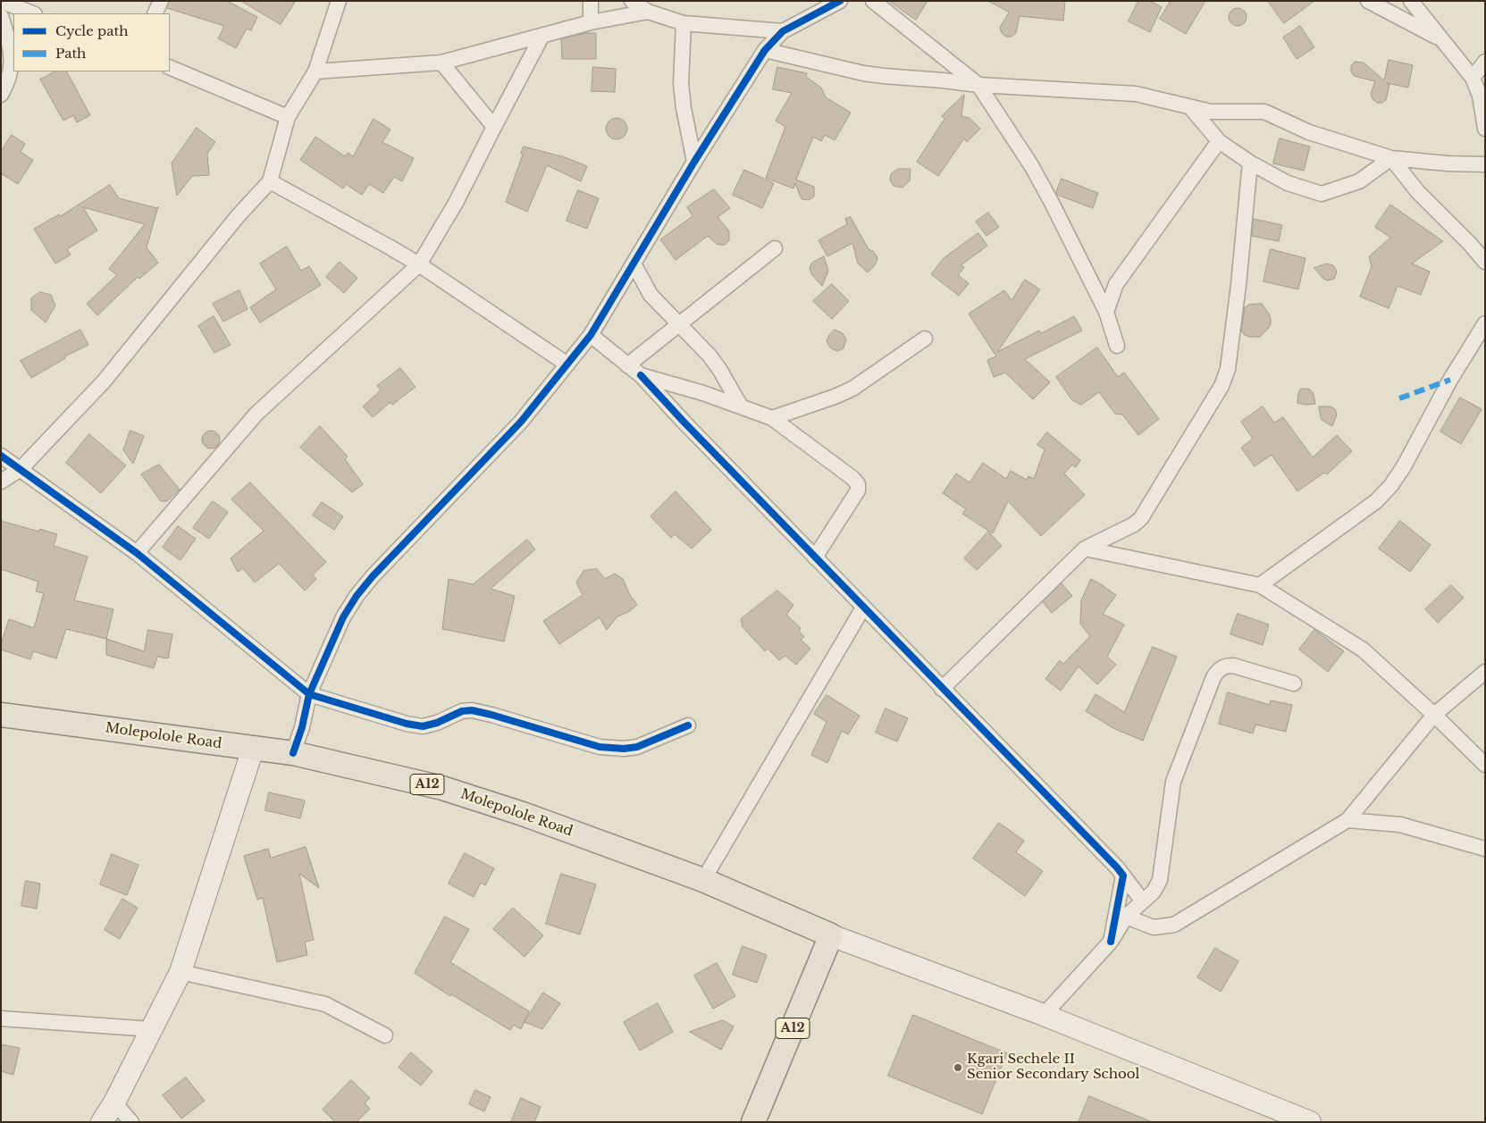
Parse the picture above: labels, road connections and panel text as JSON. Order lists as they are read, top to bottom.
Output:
{
  "streets": {
    "main road": ["Molepolole Road", "A12"]
  },
  "crossings": [
    ["Molepolole Road", "A12"]
  ],
  "places": ["Kgari Sechele II Senior Secondary School"],
  "legend": ["Cycle path", "Path"]
}
